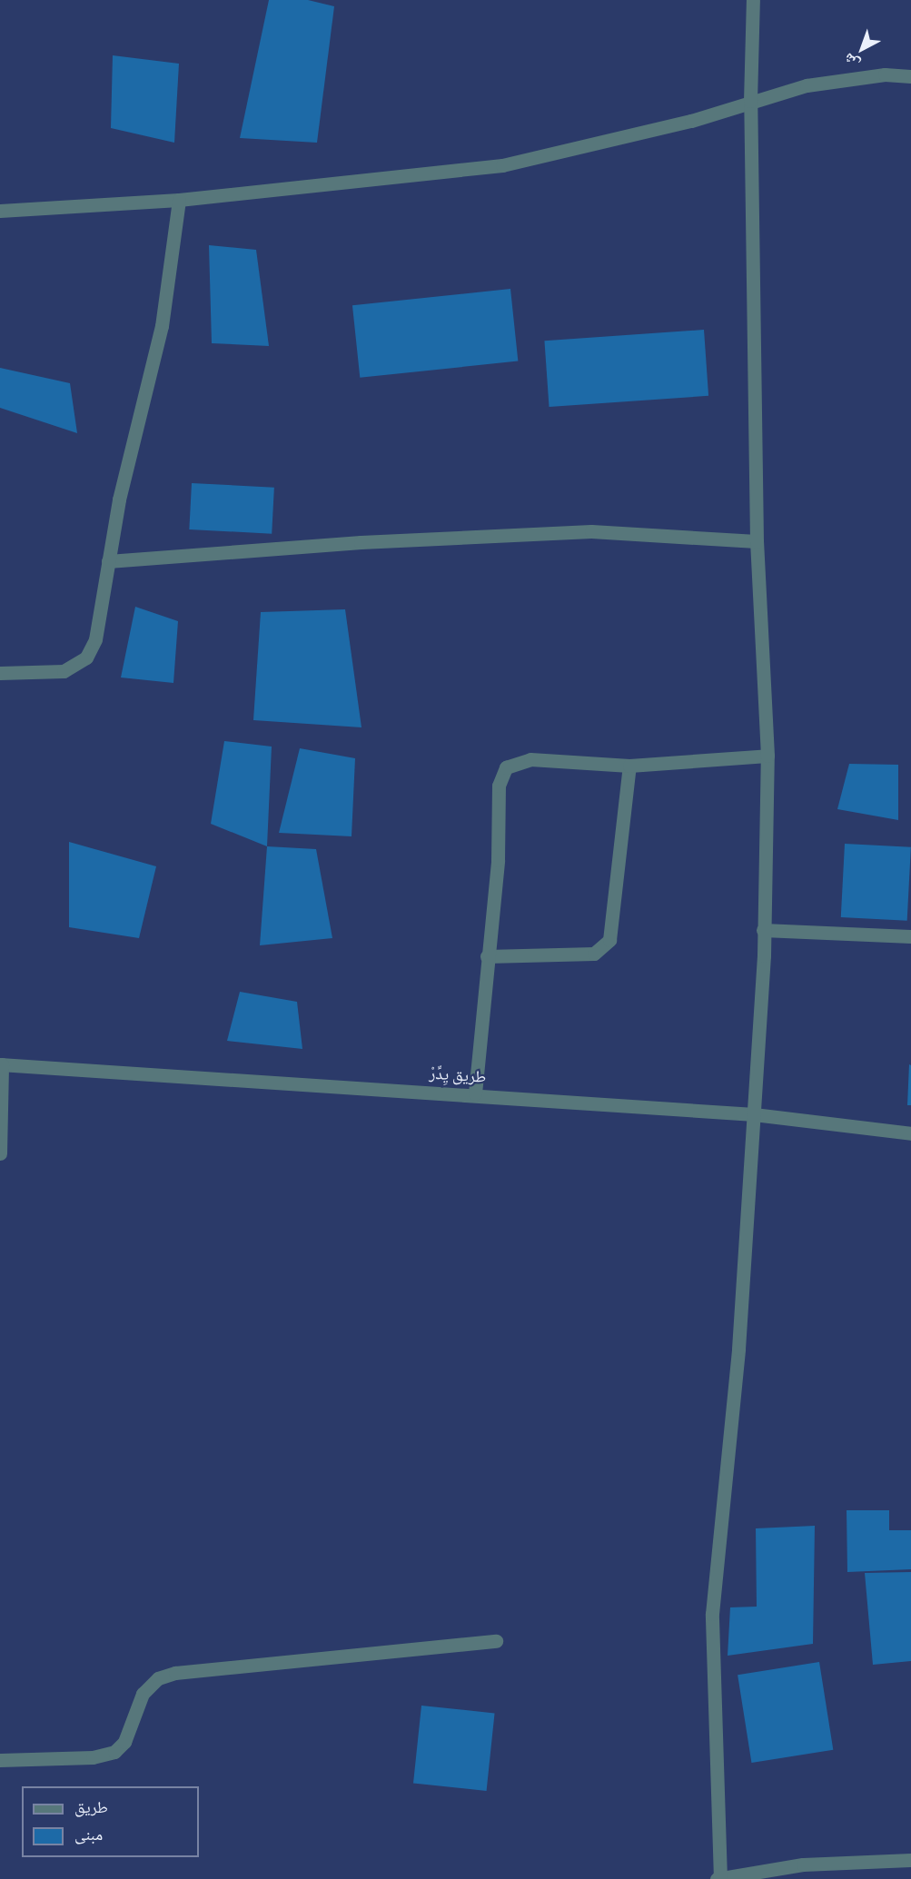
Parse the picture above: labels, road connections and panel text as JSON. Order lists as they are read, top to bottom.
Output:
{
  "streets": {
    "street": ["طريق يِدِّرْ"]
  },
  "legend": ["طريق", "مبنى"],
  "north": "bottom left"
}
